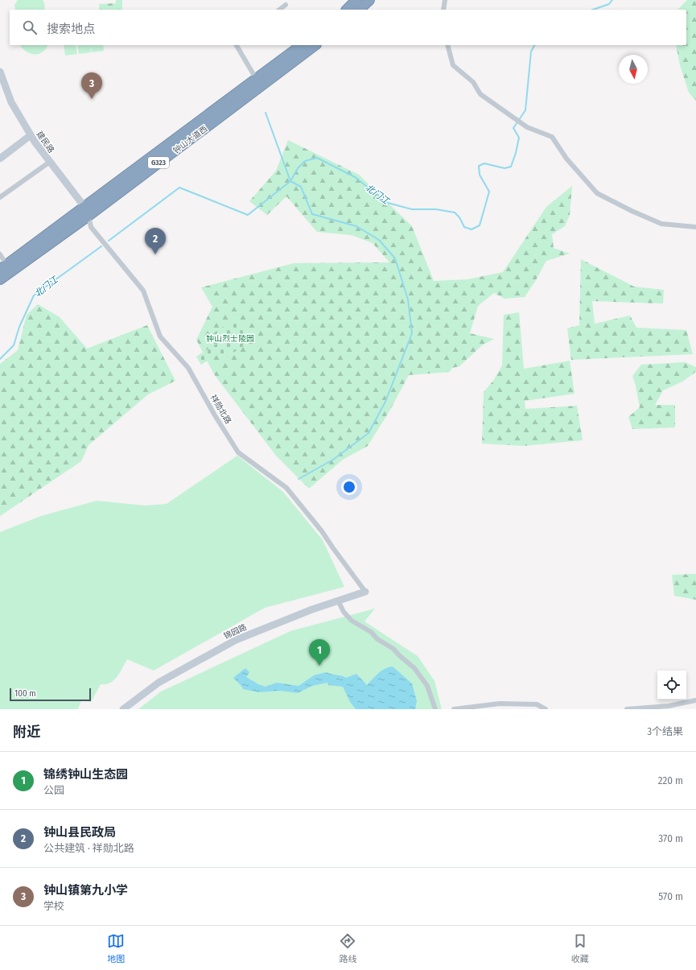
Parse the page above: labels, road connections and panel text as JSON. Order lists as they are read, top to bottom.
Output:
{
  "streets": {
    "highway": ["钟山大道西", "G323"],
    "street": ["建民路", "祥勋北路", "锦园路"]
  },
  "crossings": [
    ["钟山大道西", "建民路"],
    ["钟山大道西", "祥勋北路"],
    ["建民路", "祥勋北路"],
    ["祥勋北路", "锦园路"]
  ],
  "water": ["北门江"],
  "parks": ["钟山烈士陵园"],
  "scale_bar": "100 m",
  "north": "bottom",
  "page": {
    "search": "搜索地点",
    "pins": ["3", "2", "1"],
    "scale": "100 m",
    "heading": ["附近", "3个结果"],
    "list": [
      {
        "mark": "1",
        "name": "锦绣钟山生态园",
        "note": "公园",
        "value": "220 m"
      },
      {
        "mark": "2",
        "name": "钟山县民政局",
        "note": "公共建筑 · 祥勋北路",
        "value": "370 m"
      },
      {
        "mark": "3",
        "name": "钟山镇第九小学",
        "note": "学校",
        "value": "570 m"
      }
    ],
    "nav": ["地图", "路线", "收藏"]
  }
}
